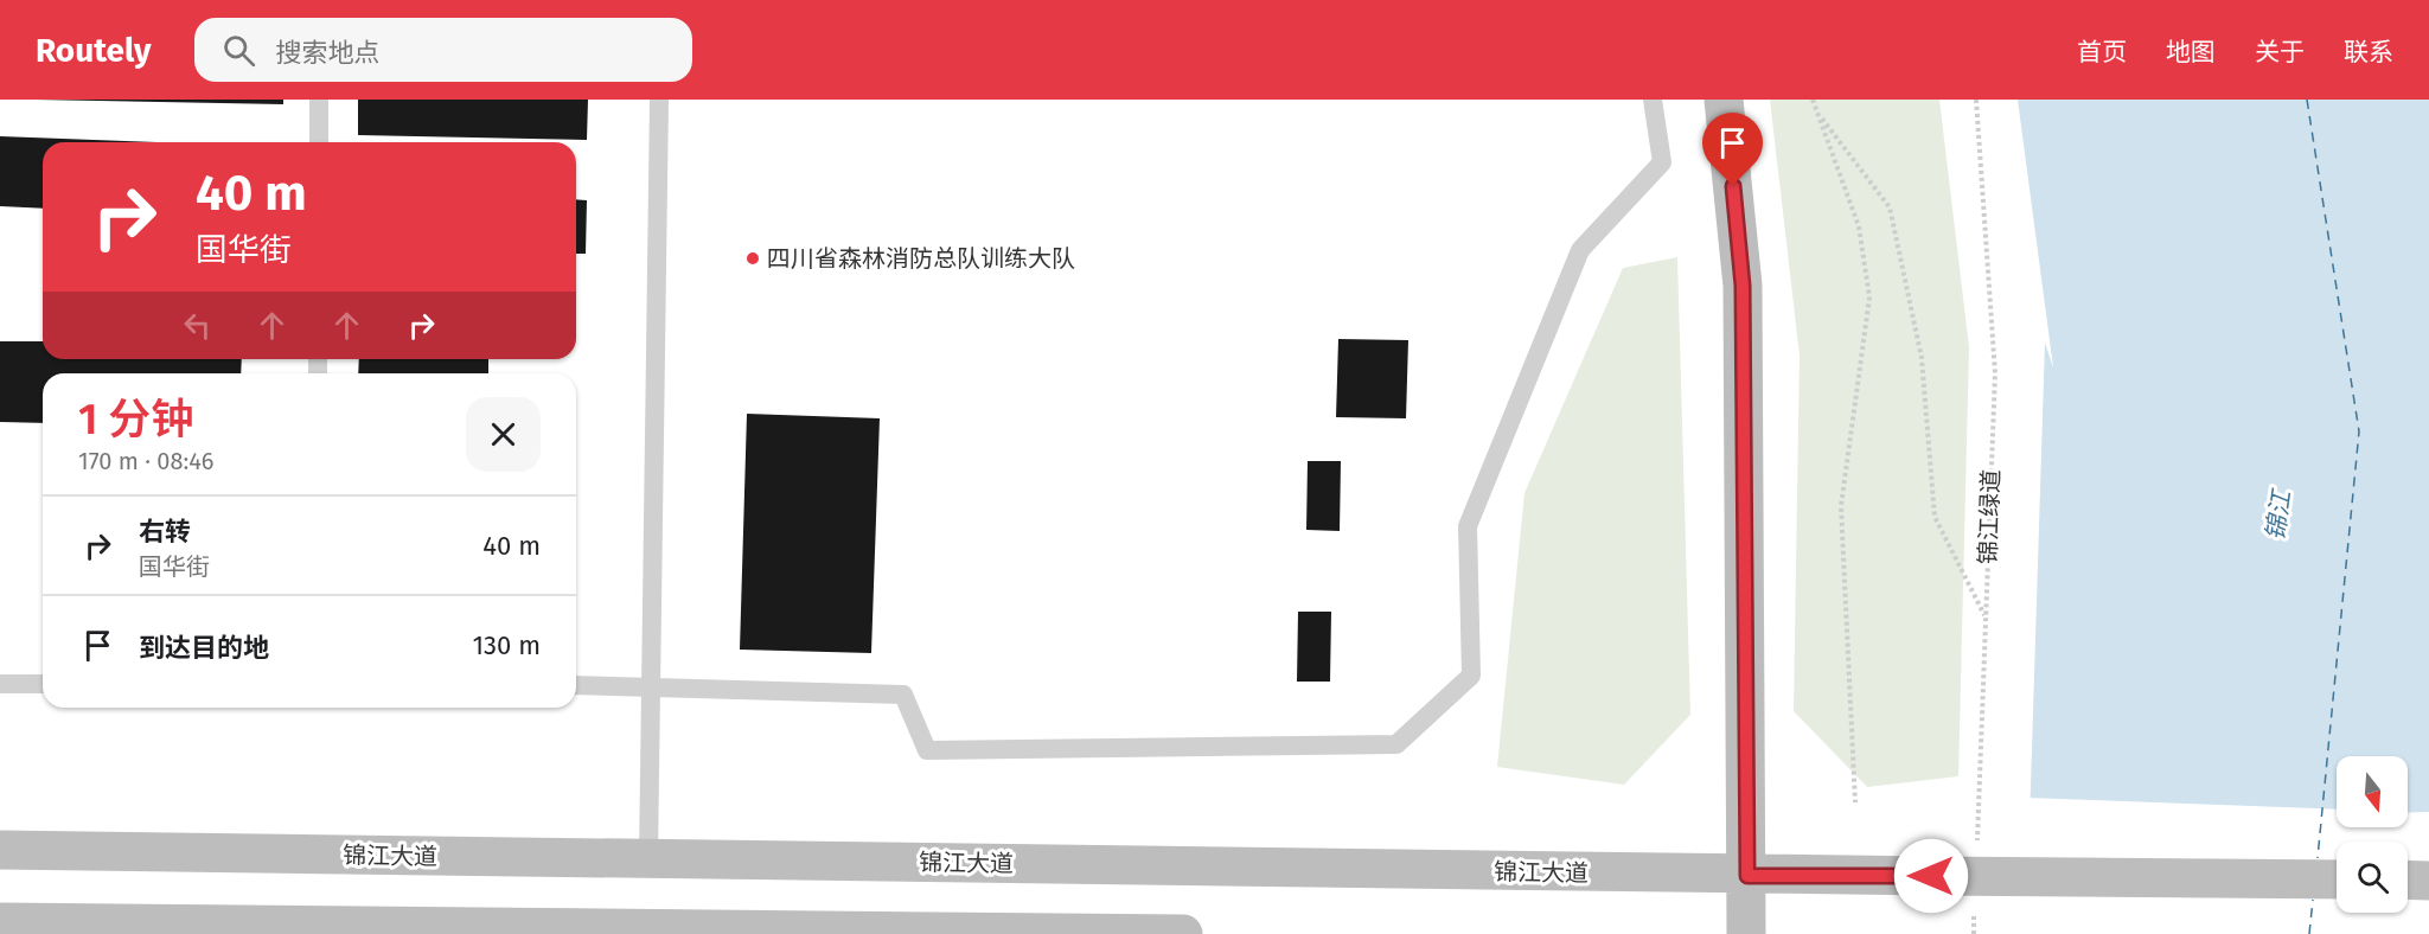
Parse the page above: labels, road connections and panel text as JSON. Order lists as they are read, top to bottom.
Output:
{
  "streets": {
    "main road": ["锦江大道"],
    "path": ["锦江绿道"]
  },
  "water": ["锦江"],
  "places": ["四川省森林消防总队训练大队"],
  "north": "bottom",
  "page": {
    "header": "Routely",
    "search": "搜索地点",
    "nav": [
      "首页",
      "地图",
      "关于",
      "联系"
    ],
    "turn": ["40 m", "国华街"],
    "heading": ["1 分钟", "170 m · 08:46"],
    "list": [
      {
        "name": "右转",
        "note": "国华街",
        "value": "40 m"
      },
      {
        "name": "到达目的地",
        "value": "130 m"
      }
    ]
  }
}
